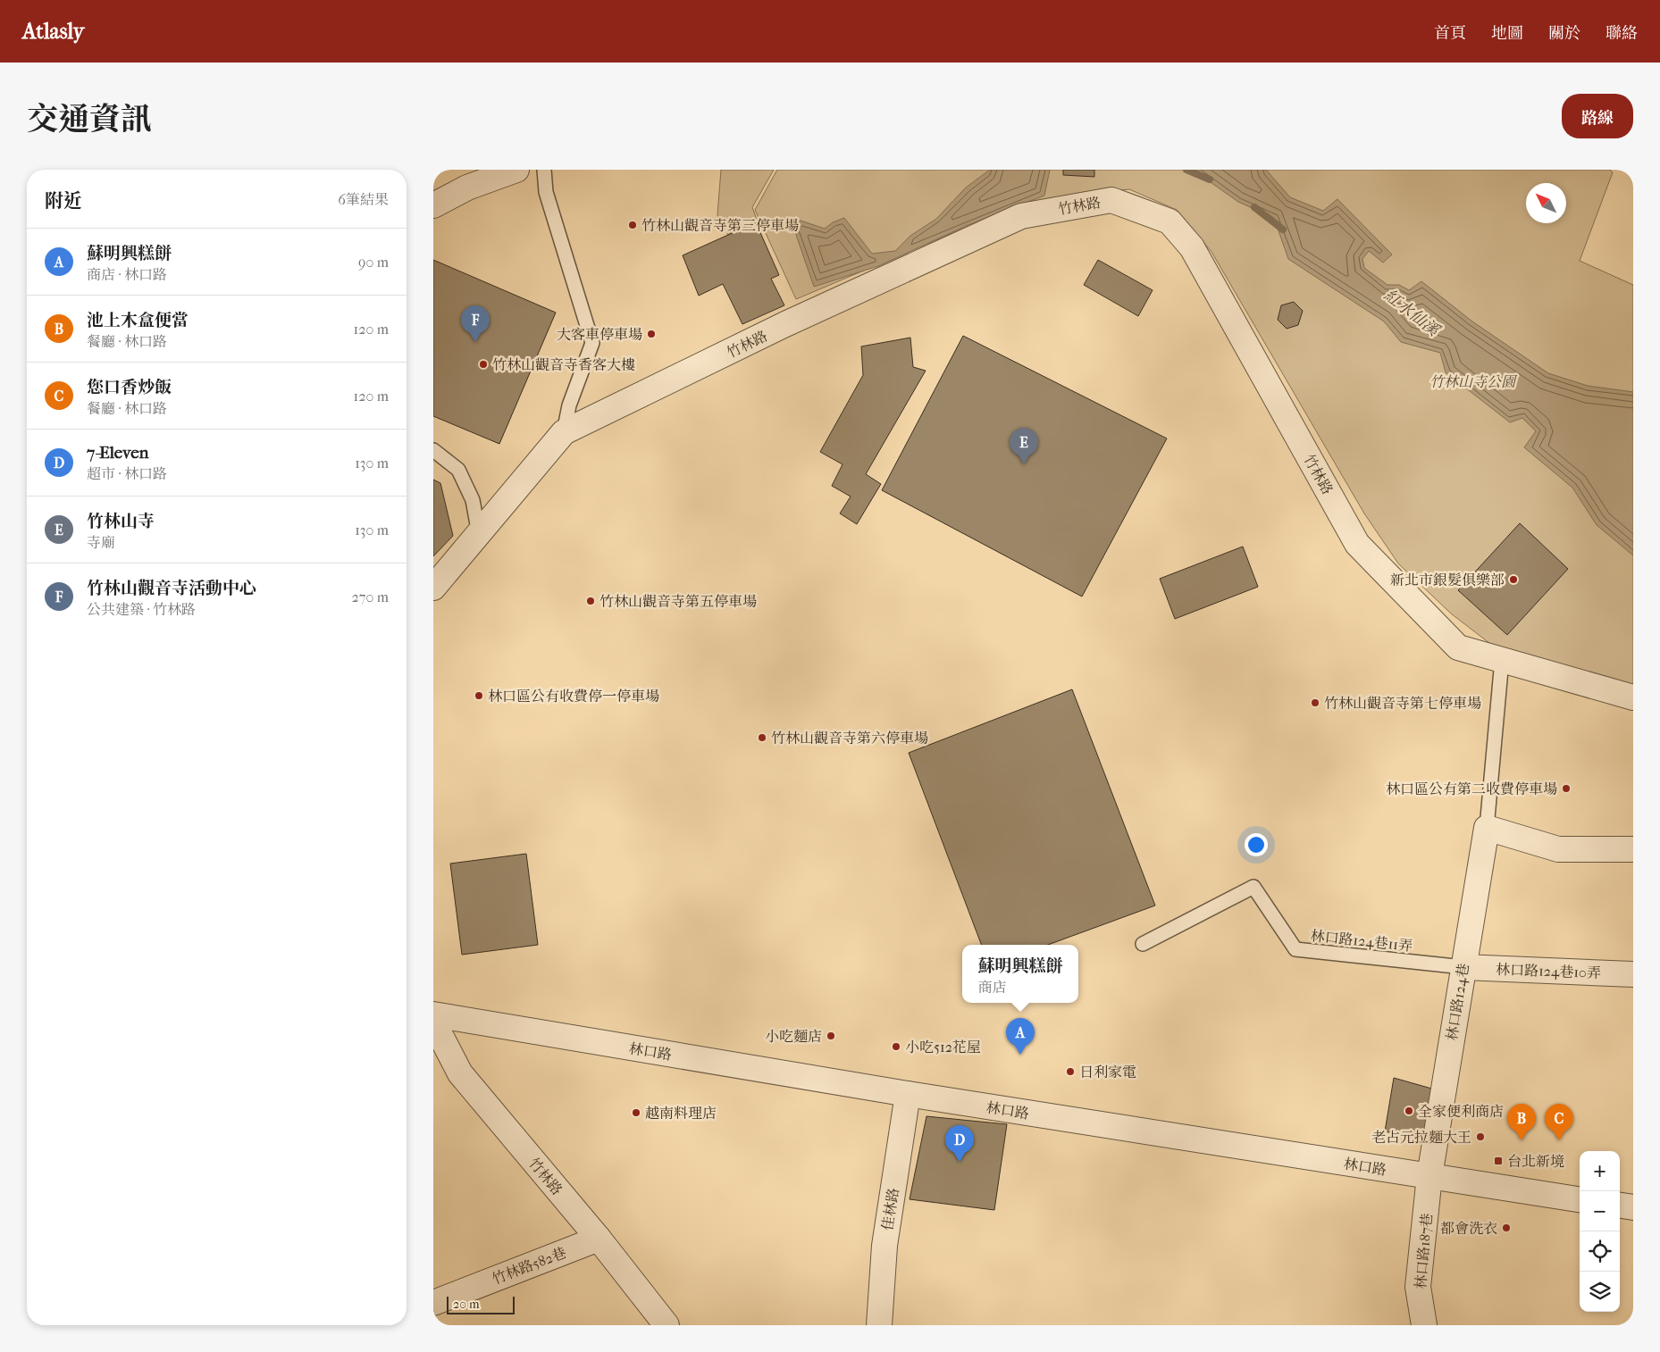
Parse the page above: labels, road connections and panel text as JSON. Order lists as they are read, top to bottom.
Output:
{
  "streets": {
    "street": [
      "竹林路",
      "林口路124巷10弄",
      "林口路124巷",
      "林口路",
      "佳林路",
      "林口路187巷",
      "竹林路582巷"
    ],
    "lane": ["林口路124巷11弄"]
  },
  "crossings": [
    ["竹林路", "竹林路582巷"],
    ["林口路124巷11弄", "林口路124巷10弄"],
    ["林口路124巷11弄", "林口路124巷"],
    ["林口路124巷10弄", "林口路124巷"],
    ["林口路124巷", "林口路"],
    ["林口路124巷", "林口路187巷"],
    ["林口路", "佳林路"],
    ["林口路", "林口路187巷"]
  ],
  "water": ["紅水仙溪"],
  "parks": ["竹林山寺公園"],
  "places": {
    "other": [
      "竹林山觀音寺第三停車場",
      "大客車停車場",
      "竹林山觀音寺香客大樓",
      "新北市銀髮俱樂部",
      "竹林山觀音寺第五停車場",
      "林口區公有收費停一停車場",
      "竹林山觀音寺第七停車場",
      "竹林山觀音寺第六停車場",
      "林口區公有第二收費停車場",
      "小吃麵店",
      "小吃512花屋",
      "日利家電",
      "全家便利商店",
      "越南料理店",
      "老占元拉麵大王",
      "都會洗衣"
    ],
    "transit": ["台北新境"]
  },
  "scale_bar": "20 m",
  "north": "top left",
  "page": {
    "header": "Atlasly",
    "nav": [
      "首頁",
      "地圖",
      "關於",
      "聯絡"
    ],
    "title": "交通資訊",
    "buttons": "路線",
    "heading": ["附近", "6筆結果"],
    "list": [
      {
        "mark": "A",
        "name": "蘇明興糕餅",
        "note": "商店 · 林口路",
        "value": "90 m"
      },
      {
        "mark": "B",
        "name": "池上木盒便當",
        "note": "餐廳 · 林口路",
        "value": "120 m"
      },
      {
        "mark": "C",
        "name": "您口香炒飯",
        "note": "餐廳 · 林口路",
        "value": "120 m"
      },
      {
        "mark": "D",
        "name": "7-Eleven",
        "note": "超市 · 林口路",
        "value": "130 m"
      },
      {
        "mark": "E",
        "name": "竹林山寺",
        "note": "寺廟",
        "value": "130 m"
      },
      {
        "mark": "F",
        "name": "竹林山觀音寺活動中心",
        "note": "公共建築 · 竹林路",
        "value": "270 m"
      }
    ],
    "pins": [
      "F",
      "E",
      "A",
      "B",
      "C",
      "D"
    ],
    "popup": ["蘇明興糕餅", "商店"],
    "map_buttons": ["+", "−"],
    "scale": "20 m"
  }
}
